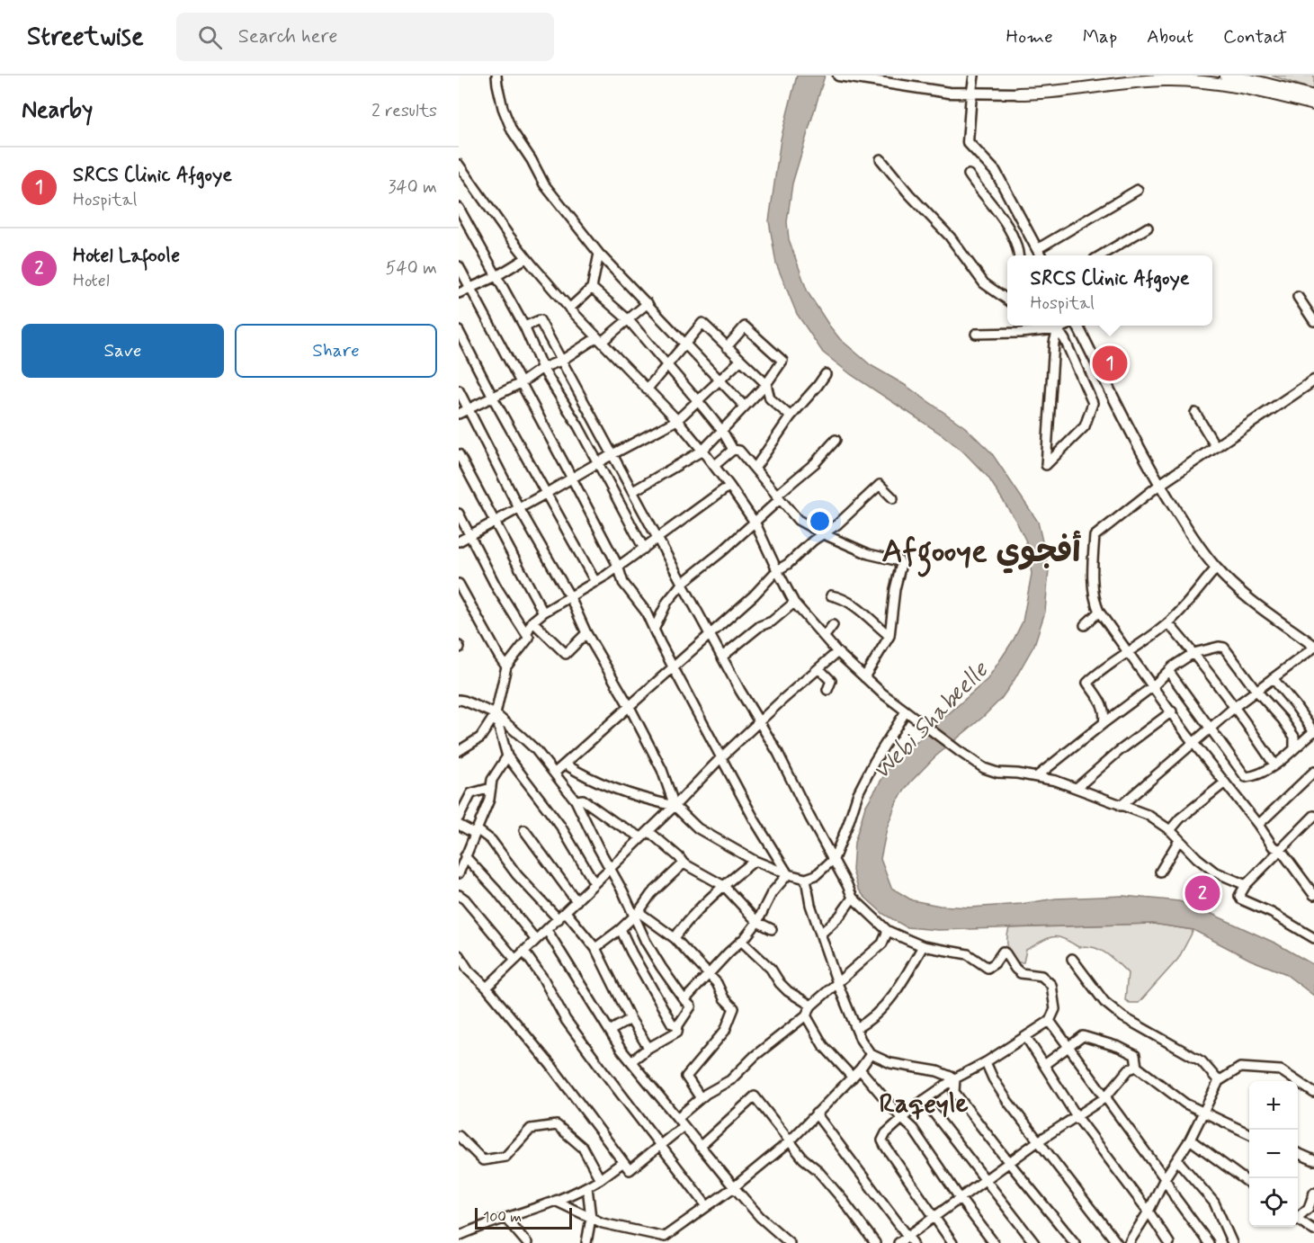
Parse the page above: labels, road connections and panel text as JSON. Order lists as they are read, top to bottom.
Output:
{
  "districts": ["Afgooye أفجوي", "Raqeyle"],
  "water": ["Webi Shabeelle"],
  "scale_bar": "100 m",
  "page": {
    "header": "Streetwise",
    "search": "Search here",
    "nav": [
      "Home",
      "Map",
      "About",
      "Contact"
    ],
    "heading": ["Nearby", "2 results"],
    "list": [
      {
        "mark": "1",
        "name": "SRCS Clinic Afgoye",
        "note": "Hospital",
        "value": "340 m"
      },
      {
        "mark": "2",
        "name": "Hotel Lafoole",
        "note": "Hotel",
        "value": "540 m"
      }
    ],
    "popup": ["SRCS Clinic Afgoye", "Hospital"],
    "buttons": ["Save", "Share"],
    "pins": ["1", "2"],
    "map_buttons": ["+", "−"],
    "scale": "100 m"
  }
}
